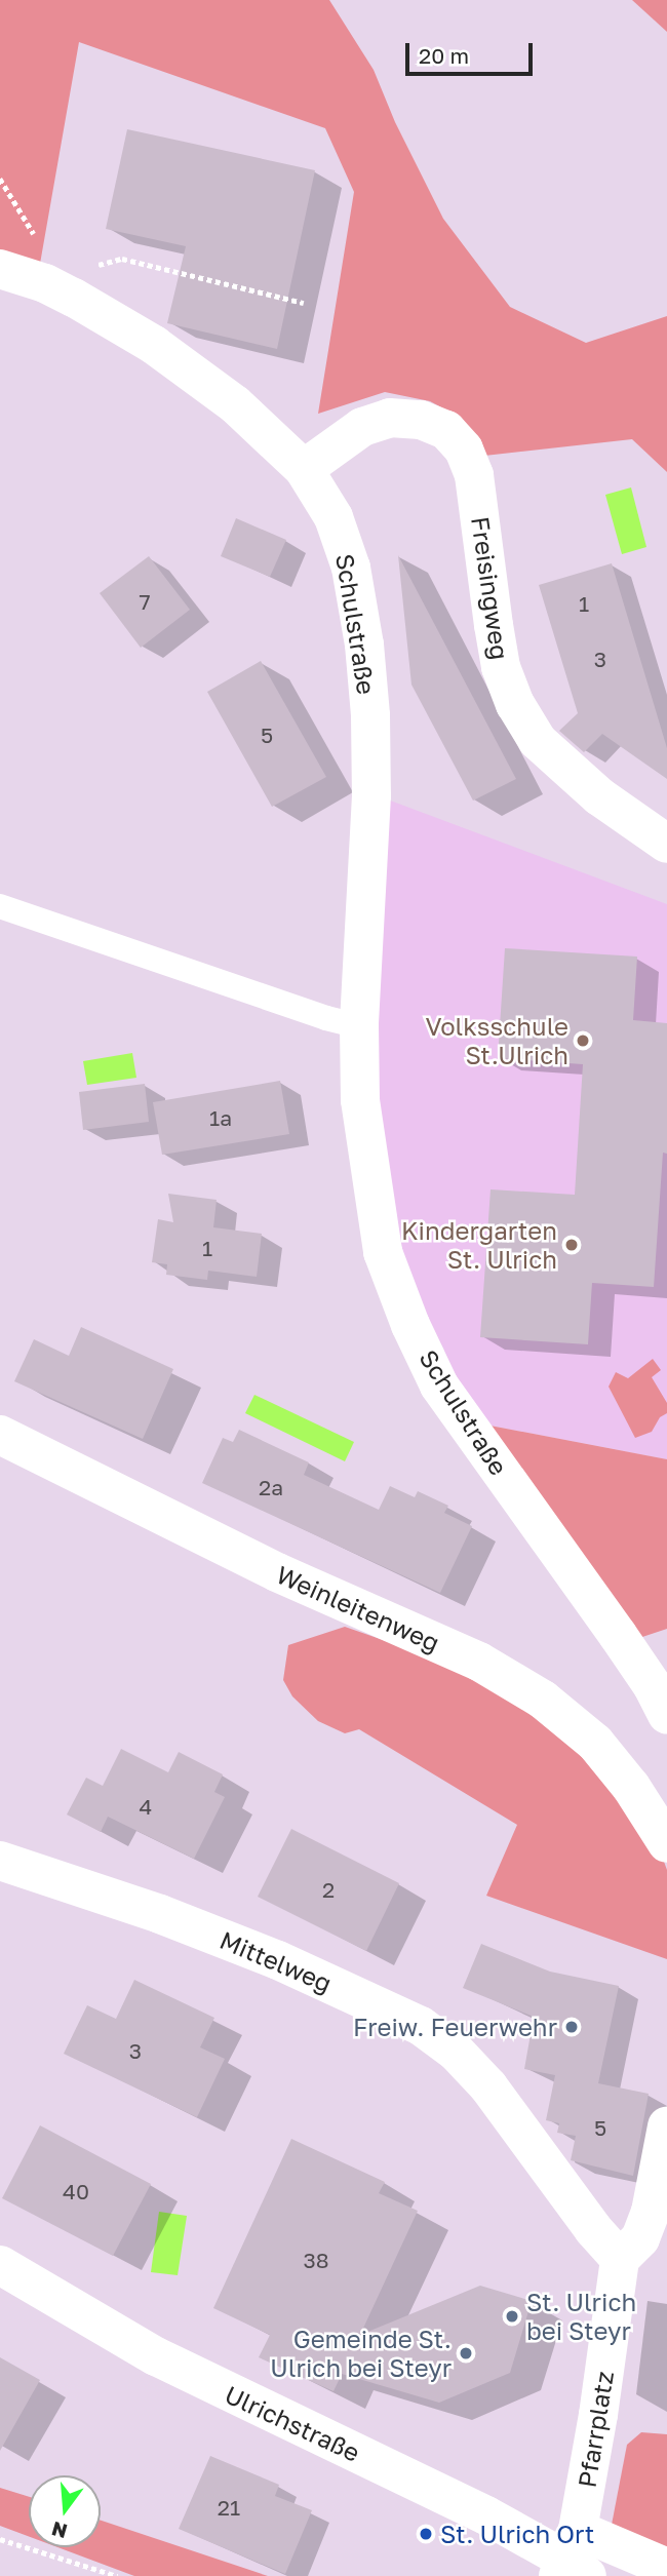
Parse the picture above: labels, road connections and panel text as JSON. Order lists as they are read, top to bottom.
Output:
{
  "streets": {
    "street": [
      "Freisingweg",
      "Schulstraße",
      "Weinleitenweg",
      "Mittelweg",
      "Ulrichstraße",
      "Pfarrplatz"
    ]
  },
  "crossings": [
    ["Freisingweg", "Schulstraße"],
    ["Mittelweg", "Pfarrplatz"],
    ["Ulrichstraße", "Pfarrplatz"]
  ],
  "places": [
    "Volksschule St.Ulrich",
    "Kindergarten St. Ulrich",
    "Freiw. Feuerwehr",
    "St. Ulrich bei Steyr",
    "Gemeinde St. Ulrich bei Steyr",
    "St. Ulrich Ort"
  ],
  "house_numbers": [
    "7",
    "1",
    "3",
    "5",
    "1a",
    "1",
    "2a",
    "4",
    "2",
    "3",
    "5",
    "40",
    "38",
    "21"
  ],
  "scale_bar": "20 m",
  "north": "bottom"
}
